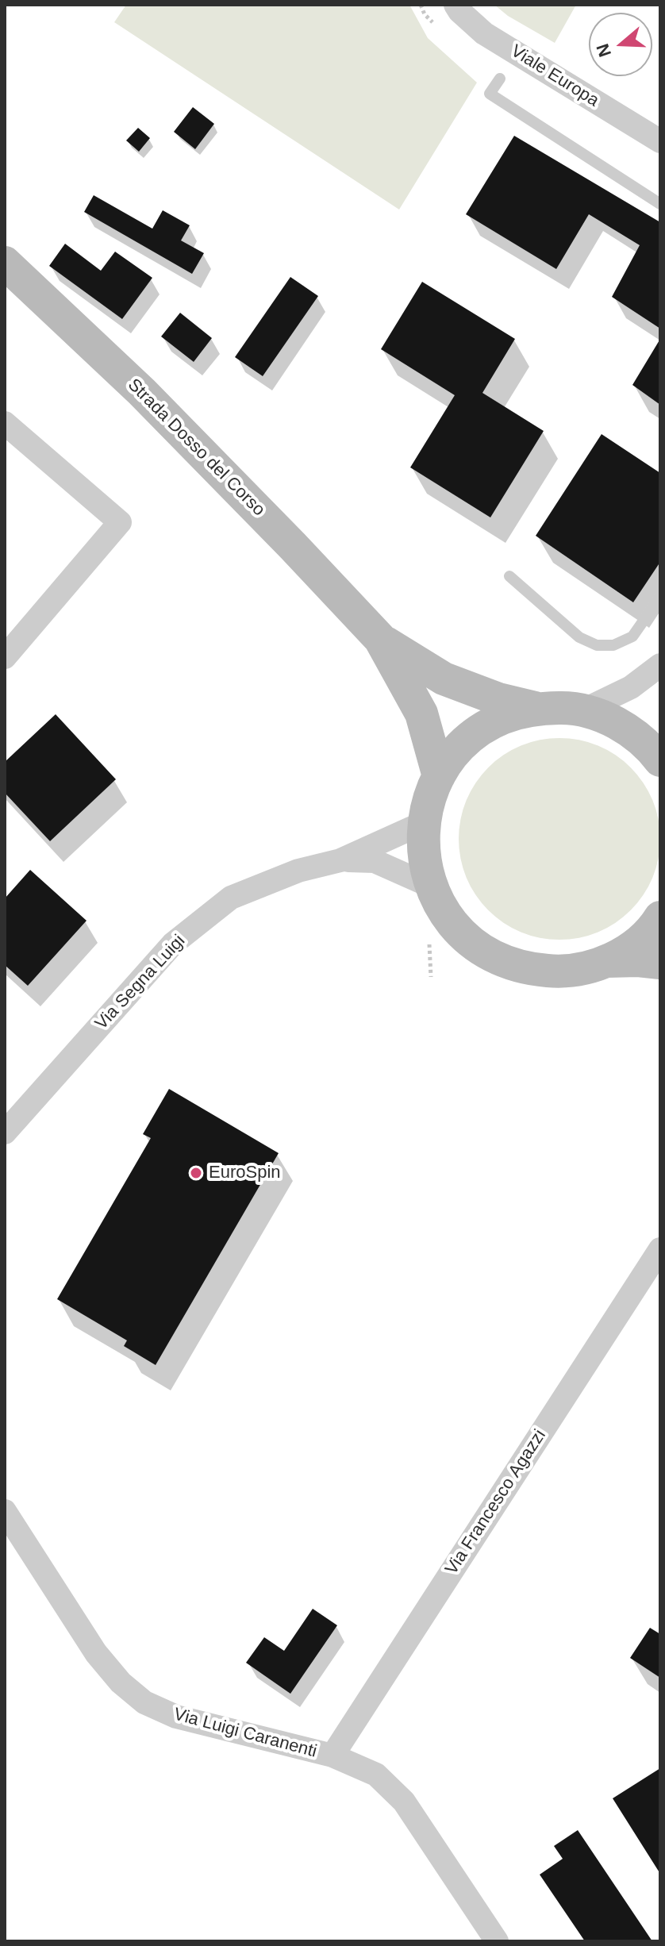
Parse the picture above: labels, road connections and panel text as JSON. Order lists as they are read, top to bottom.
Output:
{
  "streets": {
    "main road": ["Strada Dosso del Corso"],
    "street": [
      "Viale Europa",
      "Via Segna Luigi",
      "Via Francesco Agazzi",
      "Via Luigi Caranenti"
    ]
  },
  "crossings": [
    ["Via Francesco Agazzi", "Via Luigi Caranenti"]
  ],
  "places": ["EuroSpin"],
  "north": "left"
}
